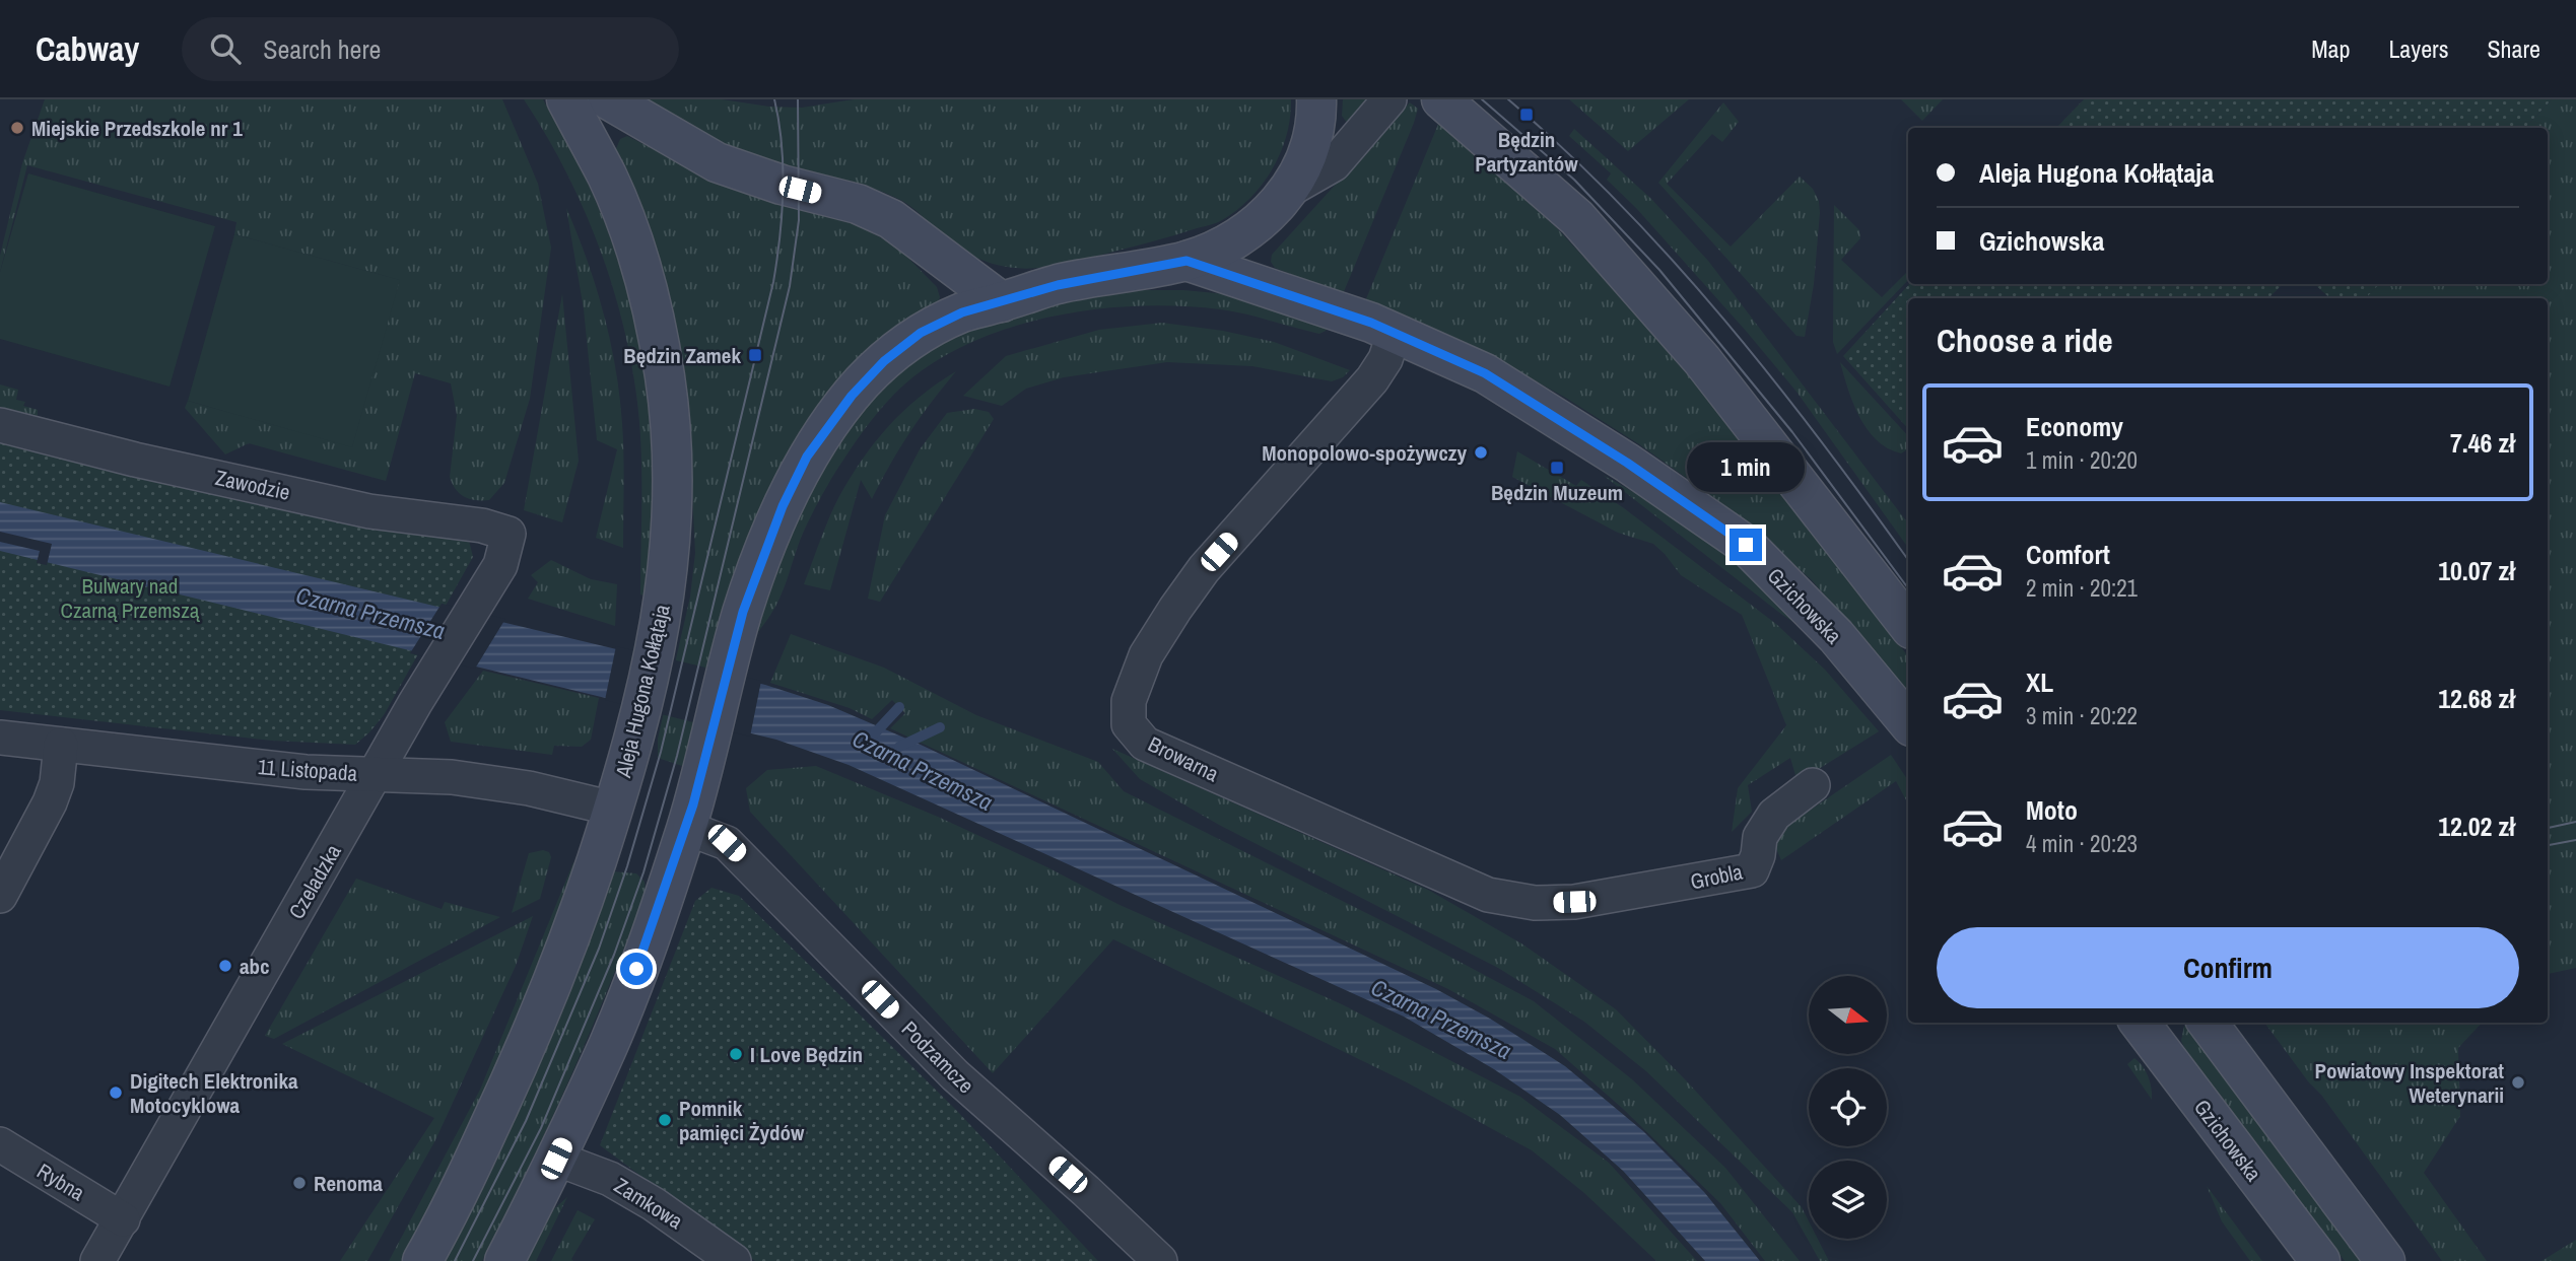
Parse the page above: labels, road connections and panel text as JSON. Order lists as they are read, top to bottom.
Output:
{
  "streets": {
    "main road": ["Gzichowska", "Aleja Hugona Kołłątaja"],
    "street": [
      "Zawodzie",
      "Browarna",
      "11 Listopada",
      "Grobla",
      "Czeladzka",
      "Podzamcze",
      "Rybna",
      "Zamkowa"
    ]
  },
  "crossings": [
    ["Zawodzie", "Czeladzka"],
    ["Gzichowska", "Browarna"],
    ["Aleja Hugona Kołłątaja", "11 Listopada"],
    ["Browarna", "Grobla"],
    ["11 Listopada", "Czeladzka"],
    ["Czeladzka", "Rybna"]
  ],
  "water": ["Czarna Przemsza"],
  "parks": ["Bulwary nad Czarną Przemszą"],
  "places": {
    "transit": ["Będzin Partyzantów", "Będzin Zamek", "Będzin Muzeum"],
    "other": [
      "Miejskie Przedszkole nr 1",
      "Monopolowo-spożywczy",
      "abc",
      "I Love Będzin",
      "Powiatowy Inspektorat Weterynarii",
      "Digitech Elektronika Motocyklowa",
      "Pomnik pamięci Żydów",
      "Renoma"
    ]
  },
  "north": "right",
  "page": {
    "header": "Cabway",
    "search": "Search here",
    "nav": ["Map", "Layers", "Share"],
    "banner": ["Aleja Hugona Kołłątaja", "Gzichowska"],
    "heading": "Choose a ride",
    "list": [
      {
        "name": "Economy",
        "note": "1 min · 20:20",
        "value": "7.46 zł"
      },
      {
        "name": "Comfort",
        "note": "2 min · 20:21",
        "value": "10.07 zł"
      },
      {
        "name": "XL",
        "note": "3 min · 20:22",
        "value": "12.68 zł"
      },
      {
        "name": "Moto",
        "note": "4 min · 20:23",
        "value": "12.02 zł"
      }
    ],
    "bubble": "1 min",
    "buttons": "Confirm"
  }
}
